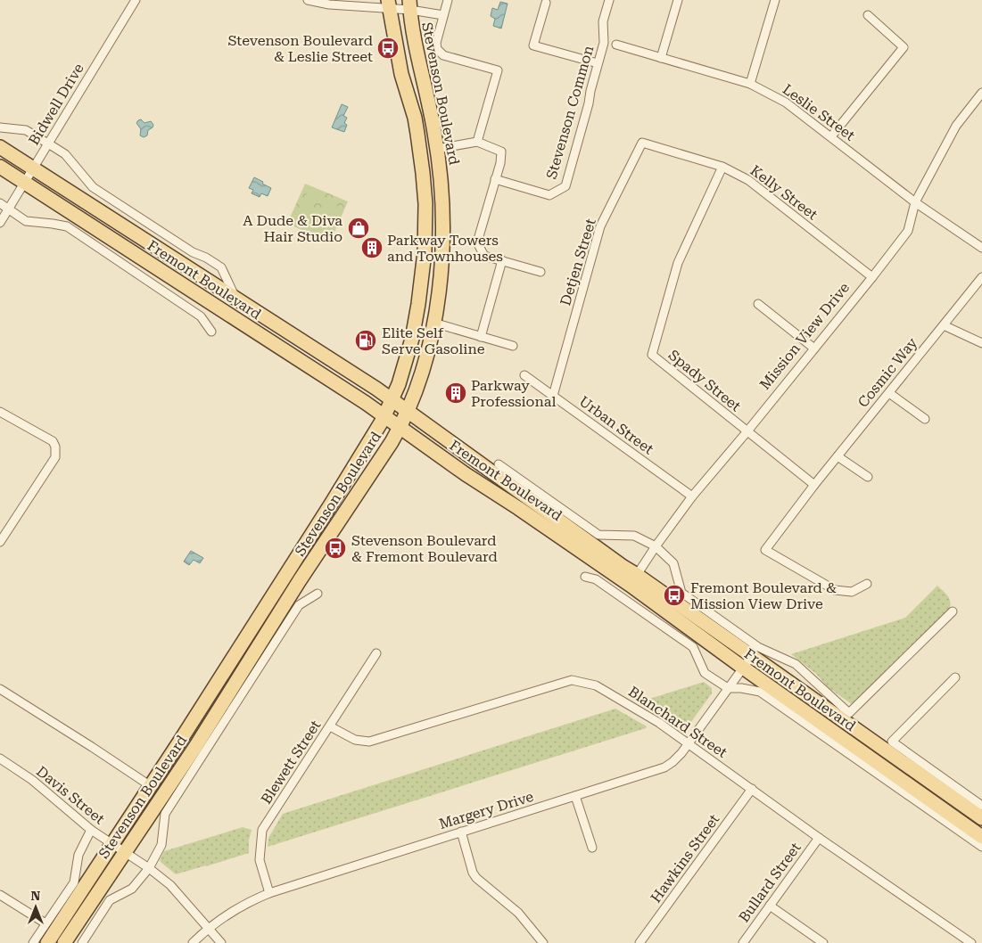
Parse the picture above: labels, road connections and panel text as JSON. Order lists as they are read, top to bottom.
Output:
{
  "streets": {
    "main road": ["Stevenson Boulevard", "Fremont Boulevard"],
    "street": [
      "Bidwell Drive",
      "Stevenson Common",
      "Leslie Street",
      "Kelly Street",
      "Detjen Street",
      "Mission View Drive",
      "Cosmic Way",
      "Spady Street",
      "Urban Street",
      "Blanchard Street",
      "Blewett Street",
      "Davis Street",
      "Margery Drive",
      "Hawkins Street",
      "Bullard Street"
    ]
  },
  "crossings": [
    ["Stevenson Boulevard", "Fremont Boulevard"],
    ["Stevenson Boulevard", "Davis Street"],
    ["Bidwell Drive", "Fremont Boulevard"],
    ["Leslie Street", "Mission View Drive"],
    ["Kelly Street", "Detjen Street"],
    ["Kelly Street", "Mission View Drive"],
    ["Kelly Street", "Spady Street"],
    ["Detjen Street", "Urban Street"],
    ["Fremont Boulevard", "Mission View Drive"],
    ["Fremont Boulevard", "Margery Drive"],
    ["Mission View Drive", "Spady Street"],
    ["Mission View Drive", "Urban Street"],
    ["Cosmic Way", "Spady Street"],
    ["Blanchard Street", "Blewett Street"],
    ["Blanchard Street", "Margery Drive"],
    ["Blanchard Street", "Hawkins Street"],
    ["Blanchard Street", "Bullard Street"],
    ["Blewett Street", "Margery Drive"],
    ["Davis Street", "Margery Drive"]
  ],
  "places": {
    "bus stop": ["Stevenson Boulevard & Leslie Street", "Stevenson Boulevard & Fremont Boulevard", "Fremont Boulevard & Mission View Drive"],
    "shop": ["A Dude & Diva Hair Studio"],
    "building": ["Parkway Towers and Townhouses", "Parkway Professional"],
    "fuel station": ["Elite Self Serve Gasoline"]
  },
  "north": "top"
}
